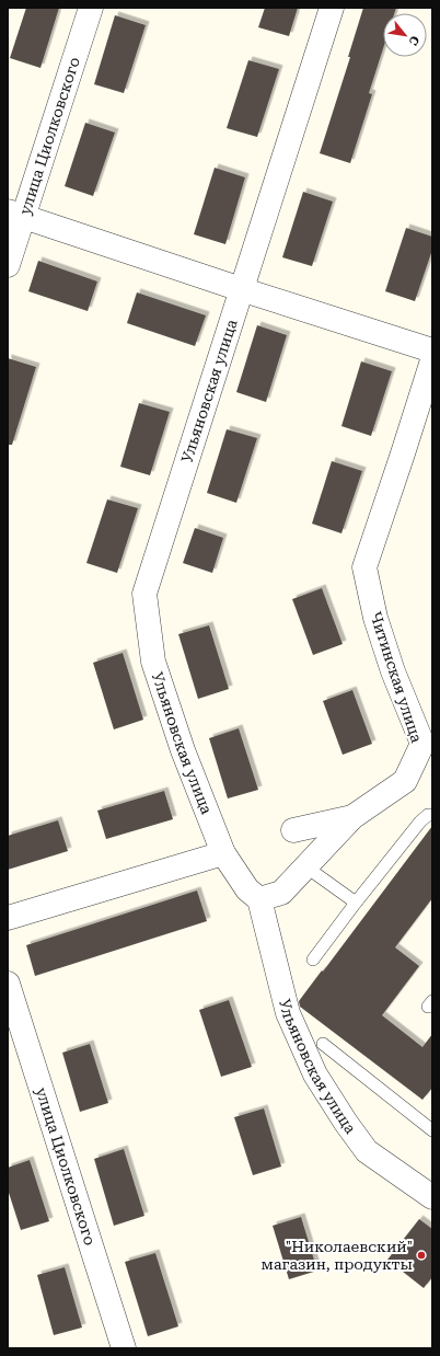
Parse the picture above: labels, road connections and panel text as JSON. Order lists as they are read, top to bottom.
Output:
{
  "streets": {
    "street": ["улица Циолковского", "Ульяновская улица", "Читинская улица"]
  },
  "places": ["\"Николаевский\" магазин, продукты"],
  "north": "bottom right"
}
